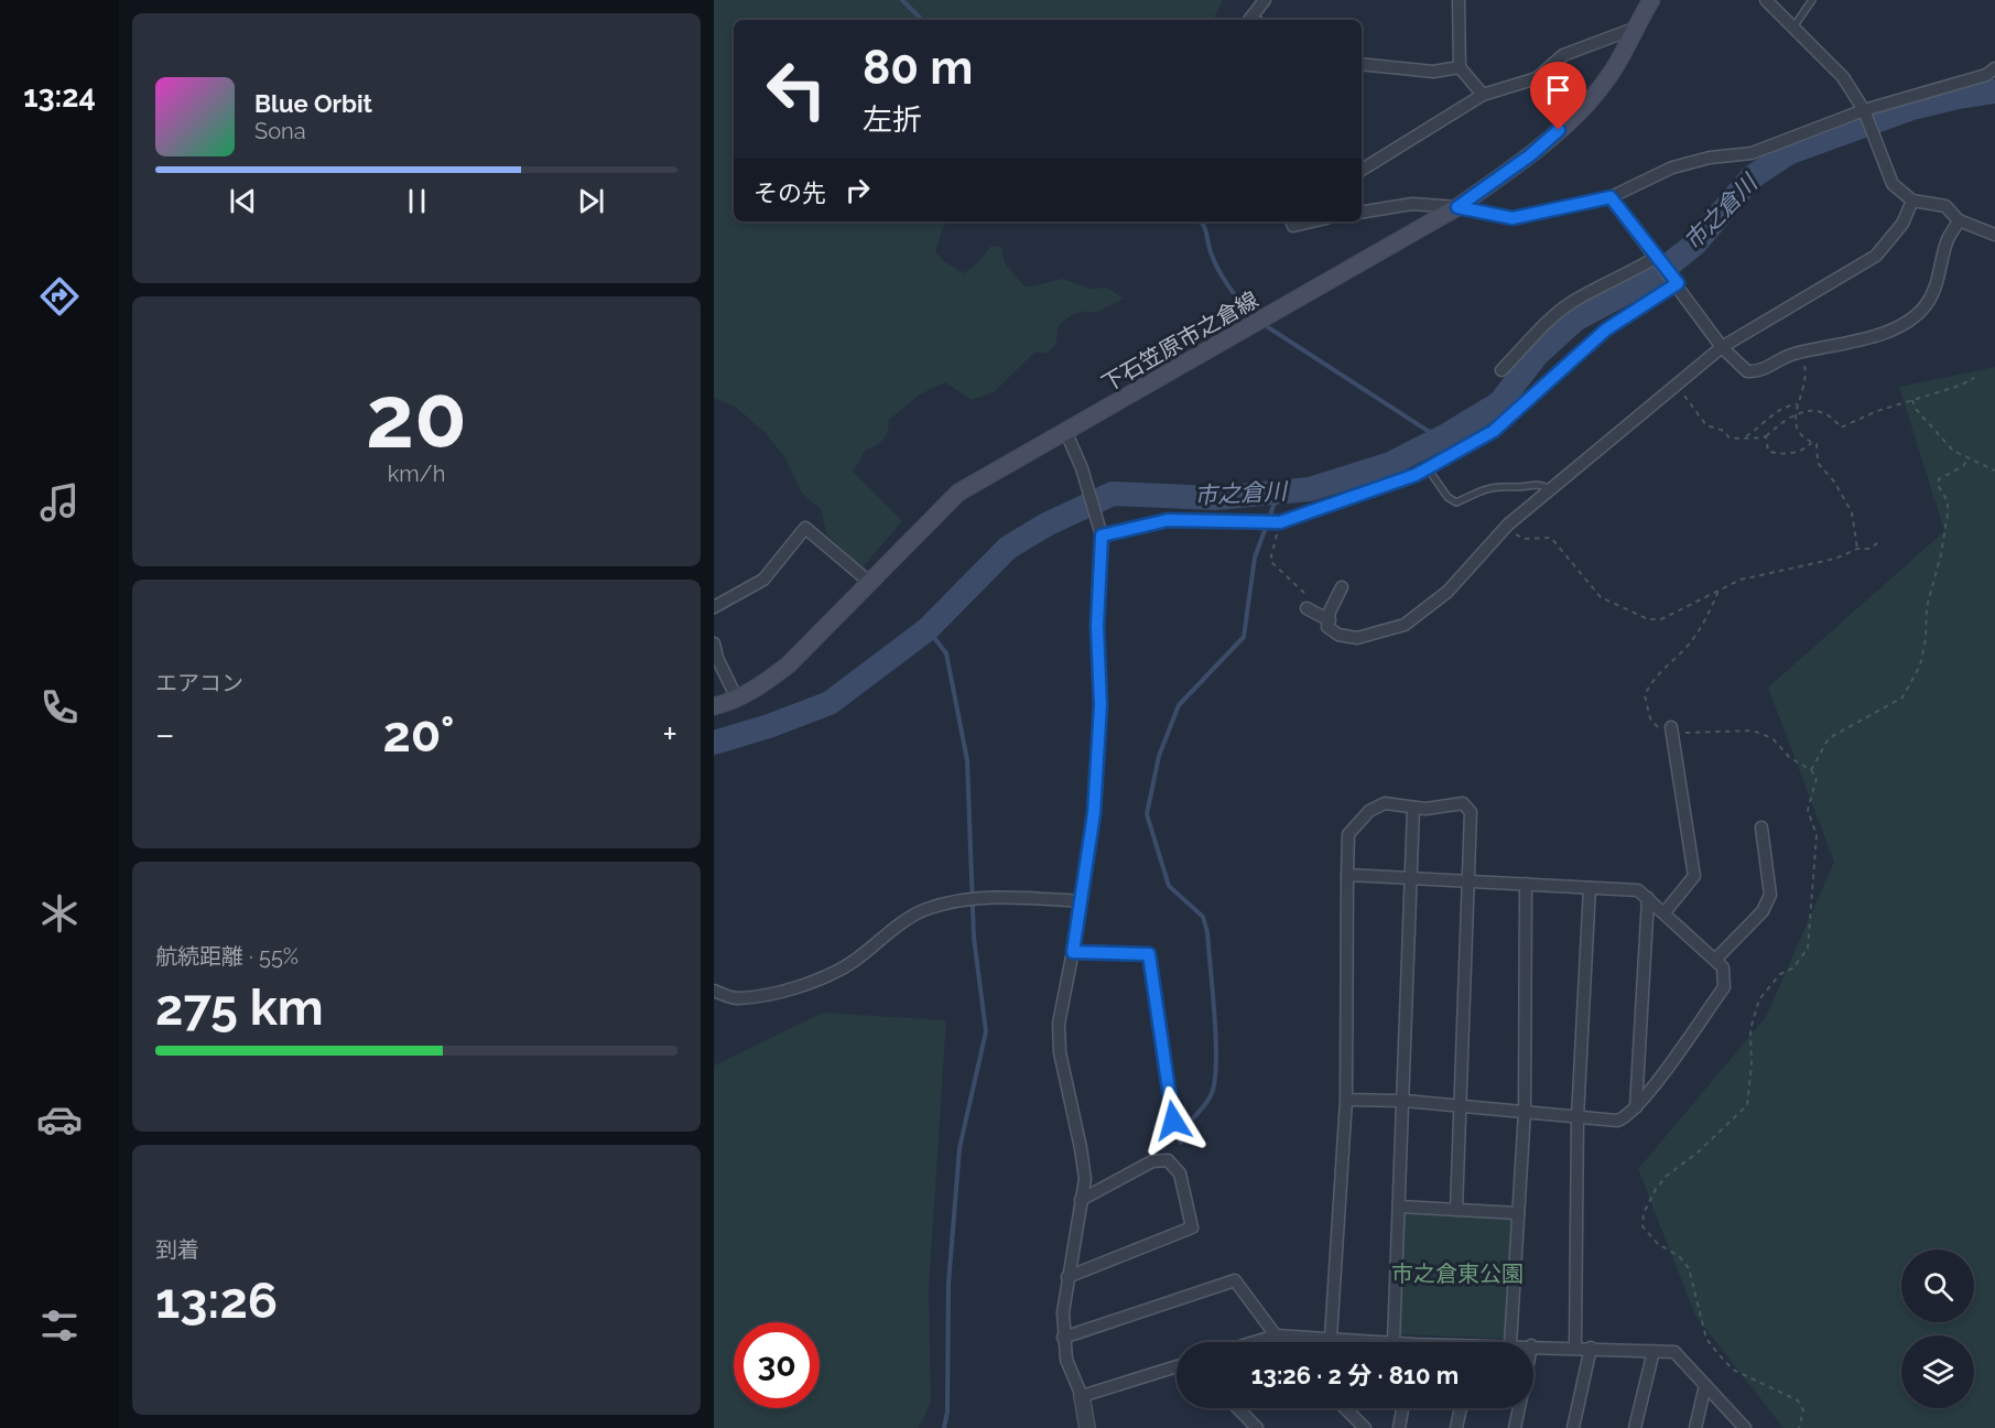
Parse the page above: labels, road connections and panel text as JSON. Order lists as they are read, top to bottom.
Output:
{
  "streets": {
    "main road": ["下石笠原市之倉線"]
  },
  "water": ["市之倉川"],
  "parks": ["市之倉東公園"],
  "page": {
    "tabs": "13:24",
    "turn": ["80 m", "左折"],
    "song": ["Blue Orbit", "Sona"],
    "then": "その先",
    "tile": [
      ["20", "km/h"],
      "エアコン",
      ["航続距離 · 55%", "275 km"],
      ["到着", "13:26"]
    ],
    "heat": ["−", "20°", "+"],
    "limit": "30",
    "trip": "13:26 · 2 分 · 810 m"
  }
}
